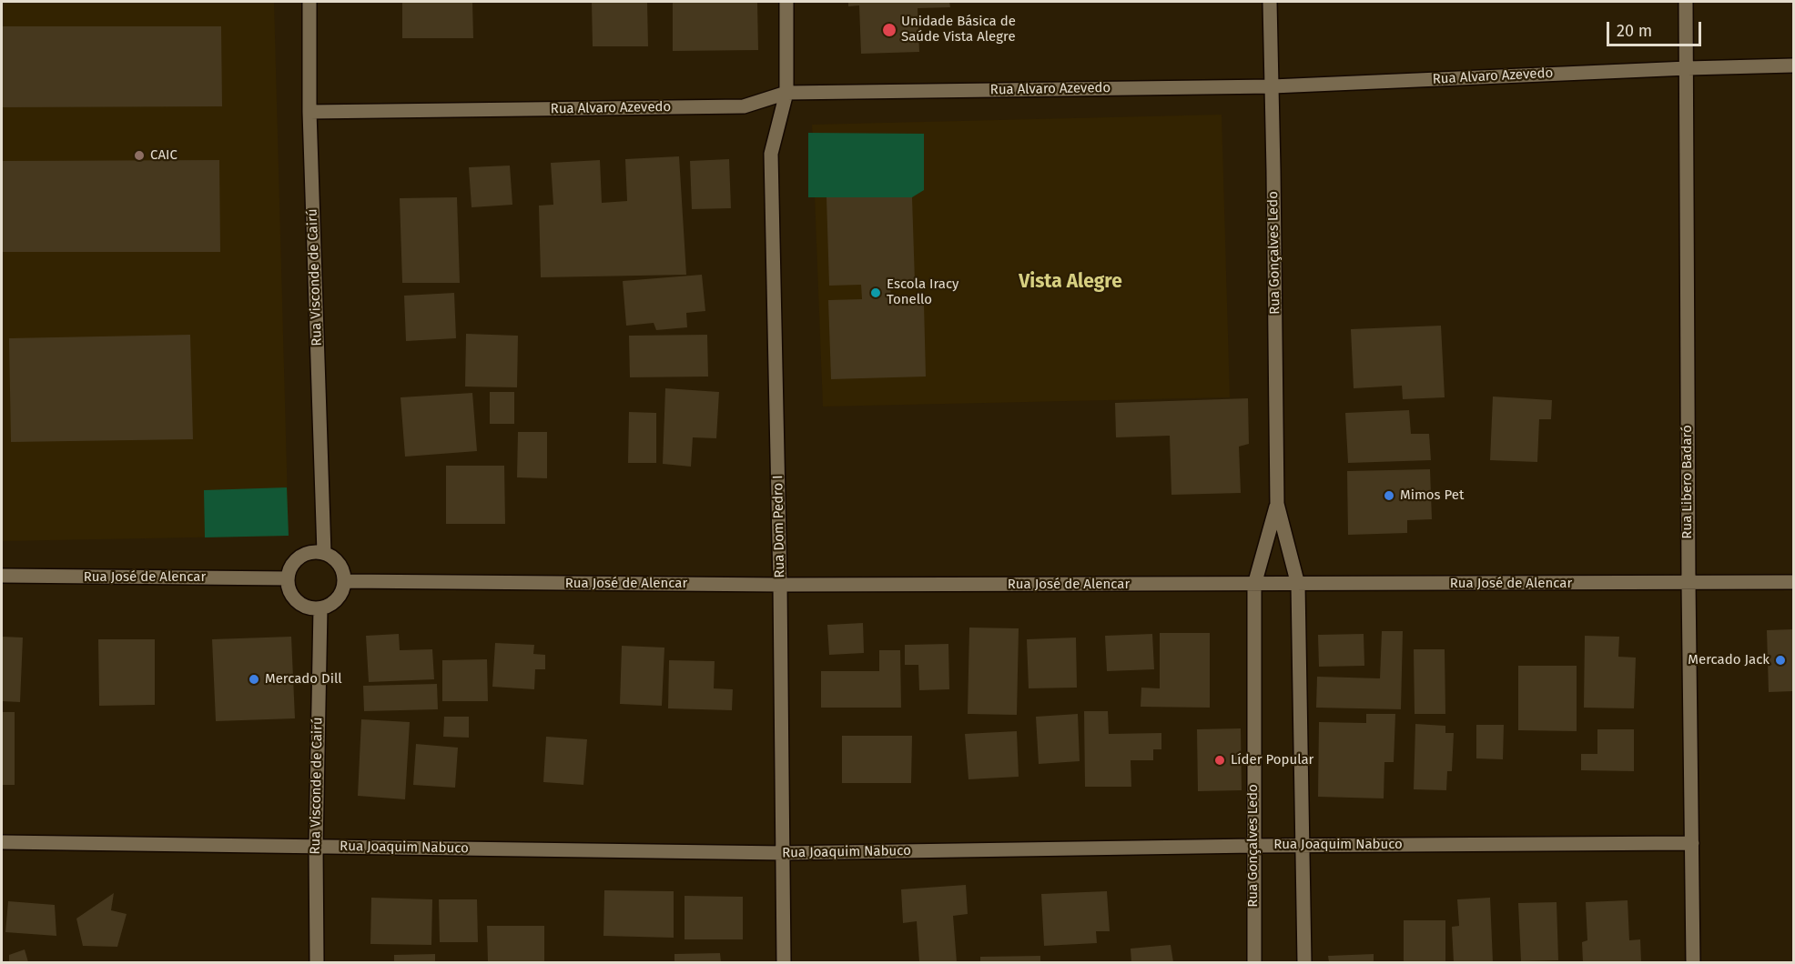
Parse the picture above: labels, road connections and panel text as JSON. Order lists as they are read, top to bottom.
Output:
{
  "streets": {
    "street": [
      "Rua Alvaro Azevedo",
      "Rua Gonçalves Ledo",
      "Rua Visconde de Cairú",
      "Rua Libero Badaró",
      "Rua Dom Pedro I",
      "Rua José de Alencar",
      "Rua Joaquim Nabuco"
    ]
  },
  "crossings": [
    ["Rua Alvaro Azevedo", "Rua Gonçalves Ledo"],
    ["Rua Alvaro Azevedo", "Rua Visconde de Cairú"],
    ["Rua Alvaro Azevedo", "Rua Libero Badaró"],
    ["Rua Alvaro Azevedo", "Rua Dom Pedro I"],
    ["Rua Gonçalves Ledo", "Rua José de Alencar"],
    ["Rua Gonçalves Ledo", "Rua Joaquim Nabuco"],
    ["Rua Visconde de Cairú", "Rua José de Alencar"],
    ["Rua Visconde de Cairú", "Rua Joaquim Nabuco"],
    ["Rua Libero Badaró", "Rua José de Alencar"],
    ["Rua Libero Badaró", "Rua Joaquim Nabuco"],
    ["Rua Dom Pedro I", "Rua José de Alencar"],
    ["Rua Dom Pedro I", "Rua Joaquim Nabuco"]
  ],
  "districts": ["Vista Alegre"],
  "places": [
    "Unidade Básica de Saúde Vista Alegre",
    "CAIC",
    "Escola Iracy Tonello",
    "Mimos Pet",
    "Mercado Jack",
    "Mercado Dill",
    "Líder Popular"
  ],
  "scale_bar": "20 m"
}
